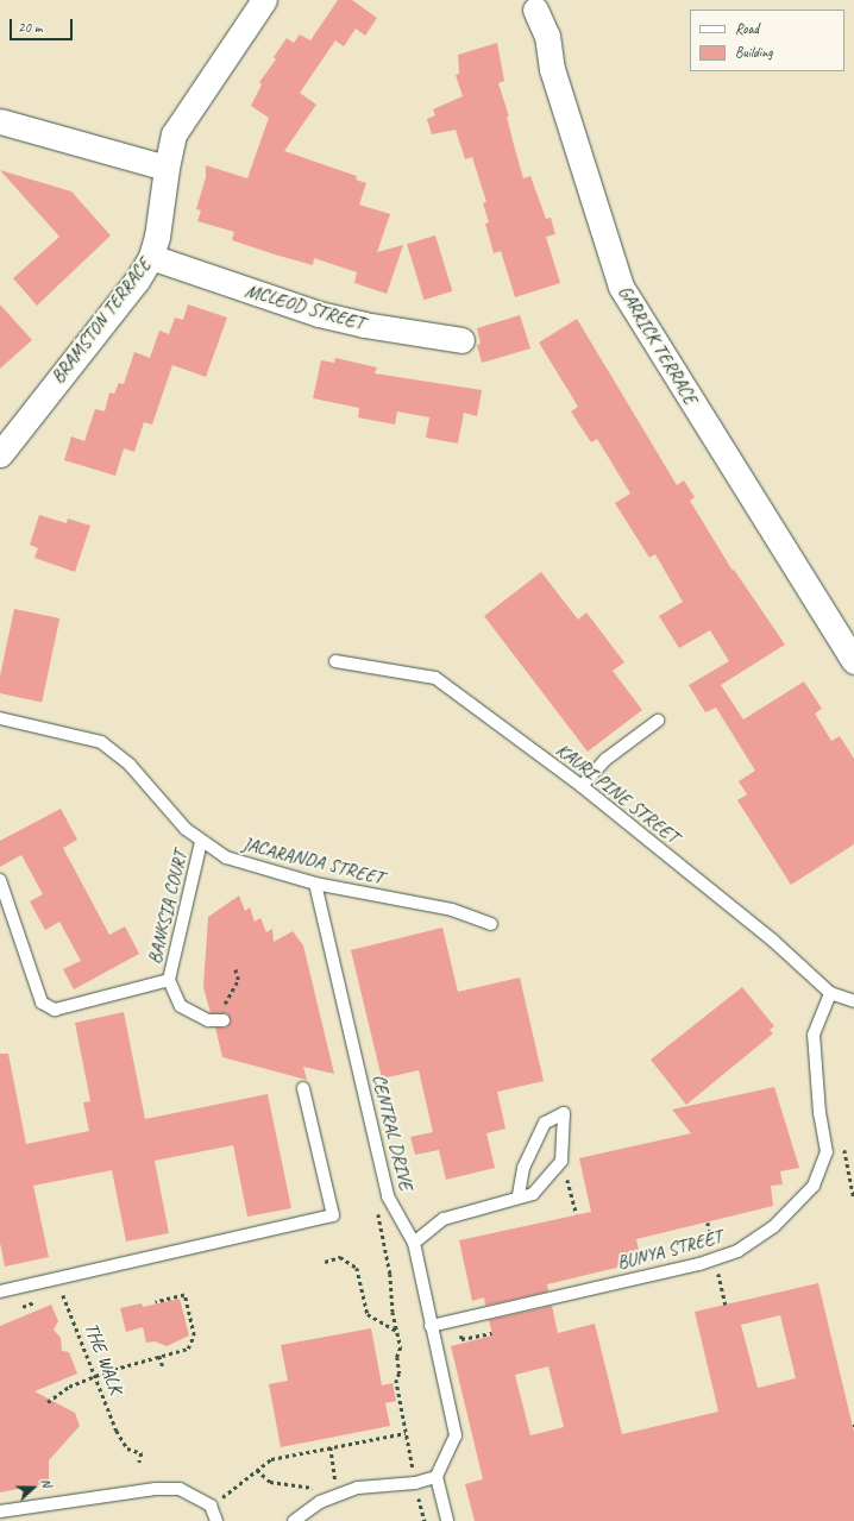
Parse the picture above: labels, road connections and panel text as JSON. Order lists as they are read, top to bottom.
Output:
{
  "streets": {
    "street": ["MCLEOD STREET", "BRAMSTON TERRACE", "GARRICK TERRACE"],
    "lane": [
      "KAURI PINE STREET",
      "JACARANDA STREET",
      "BANKSIA COURT",
      "CENTRAL DRIVE",
      "BUNYA STREET"
    ],
    "path": ["THE WALK"]
  },
  "crossings": [
    ["MCLEOD STREET", "BRAMSTON TERRACE"],
    ["KAURI PINE STREET", "BUNYA STREET"],
    ["JACARANDA STREET", "BANKSIA COURT"],
    ["JACARANDA STREET", "CENTRAL DRIVE"],
    ["CENTRAL DRIVE", "BUNYA STREET"]
  ],
  "legend": ["Road", "Building"],
  "scale_bar": "20 m",
  "north": "right"
}
